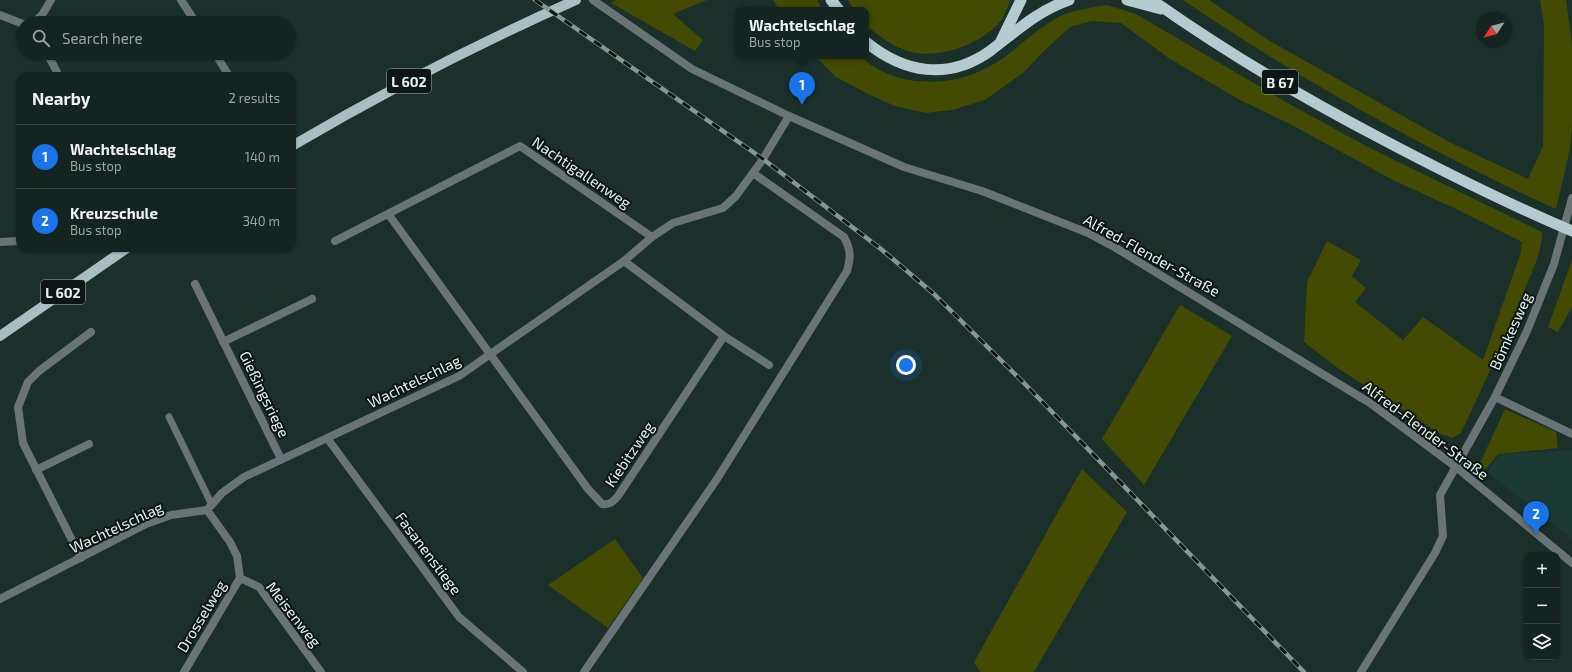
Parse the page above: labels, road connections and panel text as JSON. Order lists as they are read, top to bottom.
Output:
{
  "streets": {
    "highway": ["B 67"],
    "main road": ["L 602"],
    "street": [
      "Nachtigallenweg",
      "Alfred-Flender-Straße",
      "Bömkesweg",
      "Wachtelschlag",
      "Gießingsriege",
      "Kiebitzweg",
      "Fasanenstiege",
      "Meisenweg",
      "Drosselweg"
    ]
  },
  "crossings": [
    ["Nachtigallenweg", "Wachtelschlag"],
    ["Alfred-Flender-Straße", "Bömkesweg"],
    ["Alfred-Flender-Straße", "Wachtelschlag"],
    ["Wachtelschlag", "Gießingsriege"],
    ["Wachtelschlag", "Kiebitzweg"],
    ["Wachtelschlag", "Fasanenstiege"],
    ["Wachtelschlag", "Drosselweg"],
    ["Meisenweg", "Drosselweg"]
  ],
  "north": "bottom left",
  "page": {
    "popup": ["Wachtelschlag", "Bus stop"],
    "search": "Search here",
    "pins": ["1", "2"],
    "heading": ["Nearby", "2 results"],
    "list": [
      {
        "mark": "1",
        "name": "Wachtelschlag",
        "note": "Bus stop",
        "value": "140 m"
      },
      {
        "mark": "2",
        "name": "Kreuzschule",
        "note": "Bus stop",
        "value": "340 m"
      }
    ],
    "map_buttons": ["+", "−"]
  }
}
